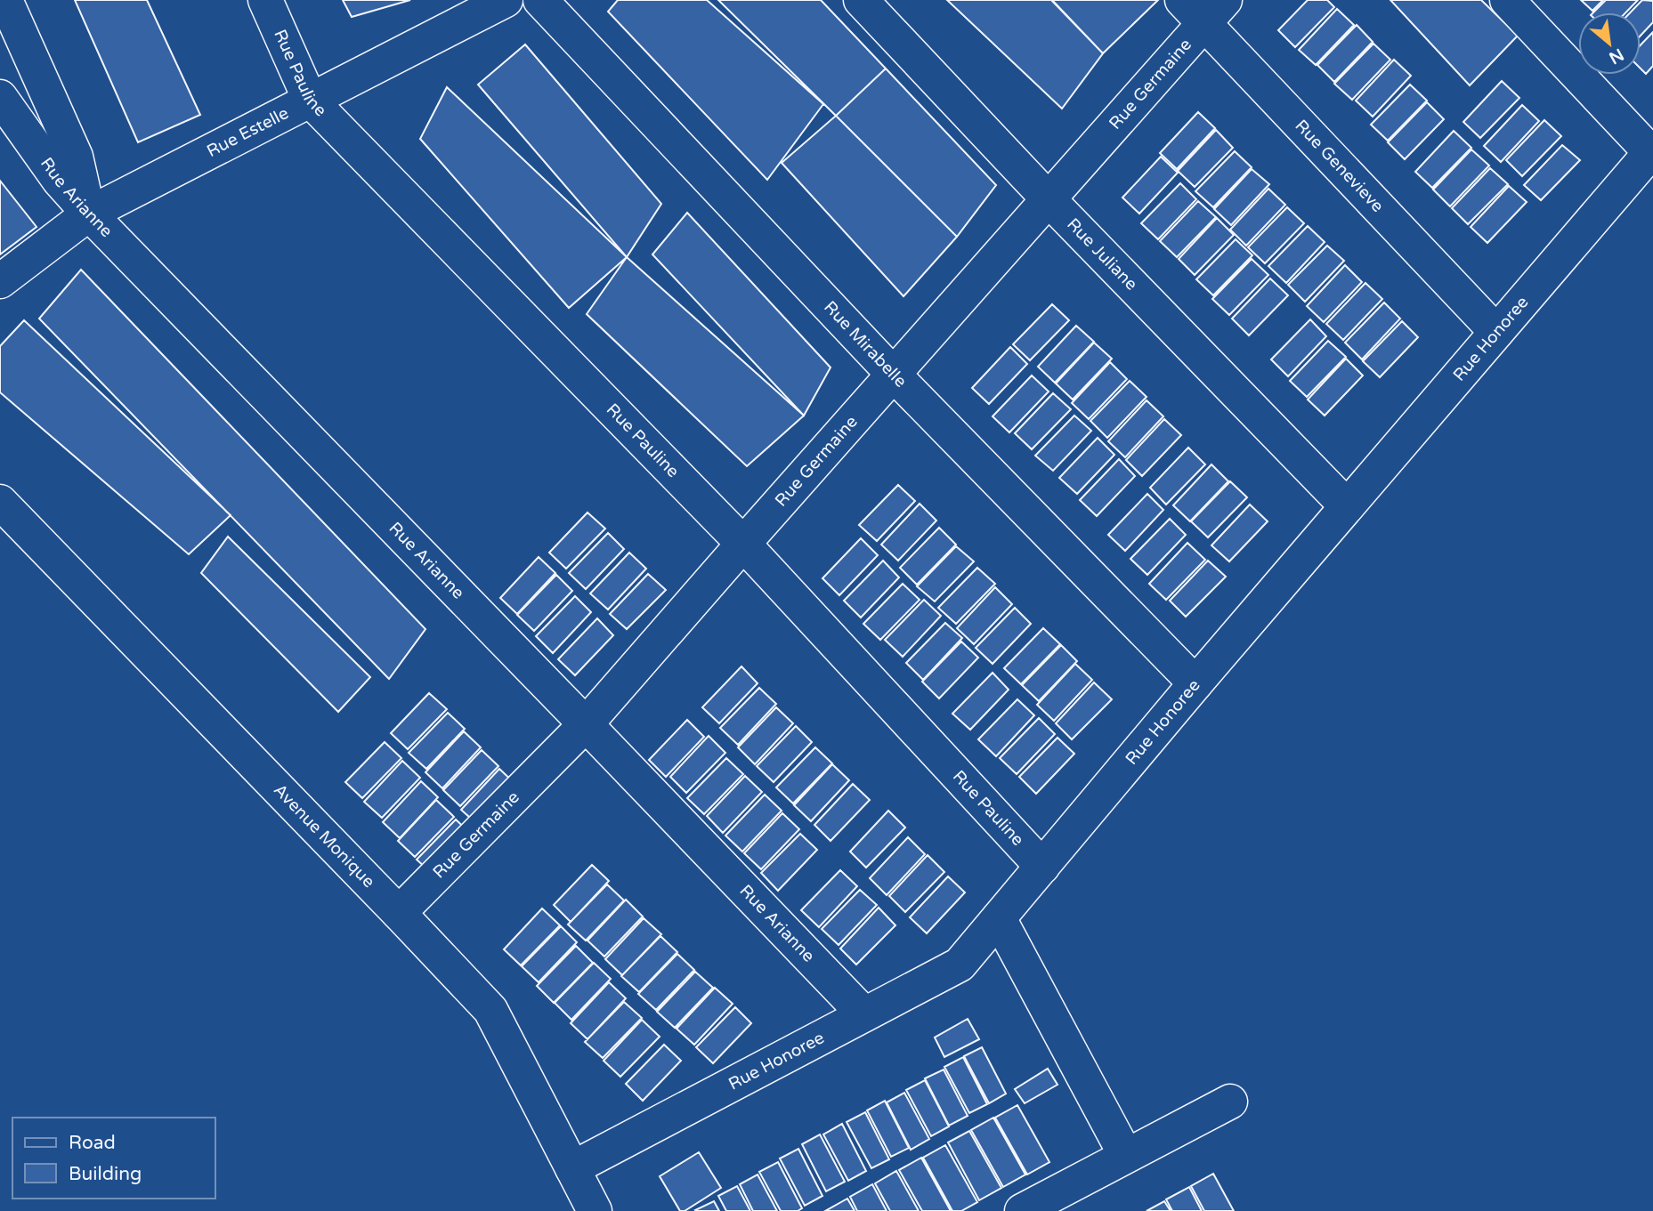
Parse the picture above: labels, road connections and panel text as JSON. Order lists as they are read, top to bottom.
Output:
{
  "streets": {
    "street": [
      "Rue Pauline",
      "Rue Germaine",
      "Rue Estelle",
      "Rue Genevieve",
      "Rue Arianne",
      "Rue Juliane",
      "Rue Honoree",
      "Rue Mirabelle",
      "Avenue Monique"
    ]
  },
  "crossings": [
    ["Rue Pauline", "Rue Germaine"],
    ["Rue Pauline", "Rue Estelle"],
    ["Rue Pauline", "Rue Honoree"],
    ["Rue Germaine", "Rue Genevieve"],
    ["Rue Germaine", "Rue Arianne"],
    ["Rue Germaine", "Rue Juliane"],
    ["Rue Germaine", "Rue Mirabelle"],
    ["Rue Germaine", "Avenue Monique"],
    ["Rue Estelle", "Rue Arianne"],
    ["Rue Genevieve", "Rue Honoree"],
    ["Rue Arianne", "Rue Honoree"],
    ["Rue Juliane", "Rue Honoree"],
    ["Rue Honoree", "Rue Mirabelle"],
    ["Rue Honoree", "Avenue Monique"]
  ],
  "legend": ["Road", "Building"],
  "north": "bottom right"
}
